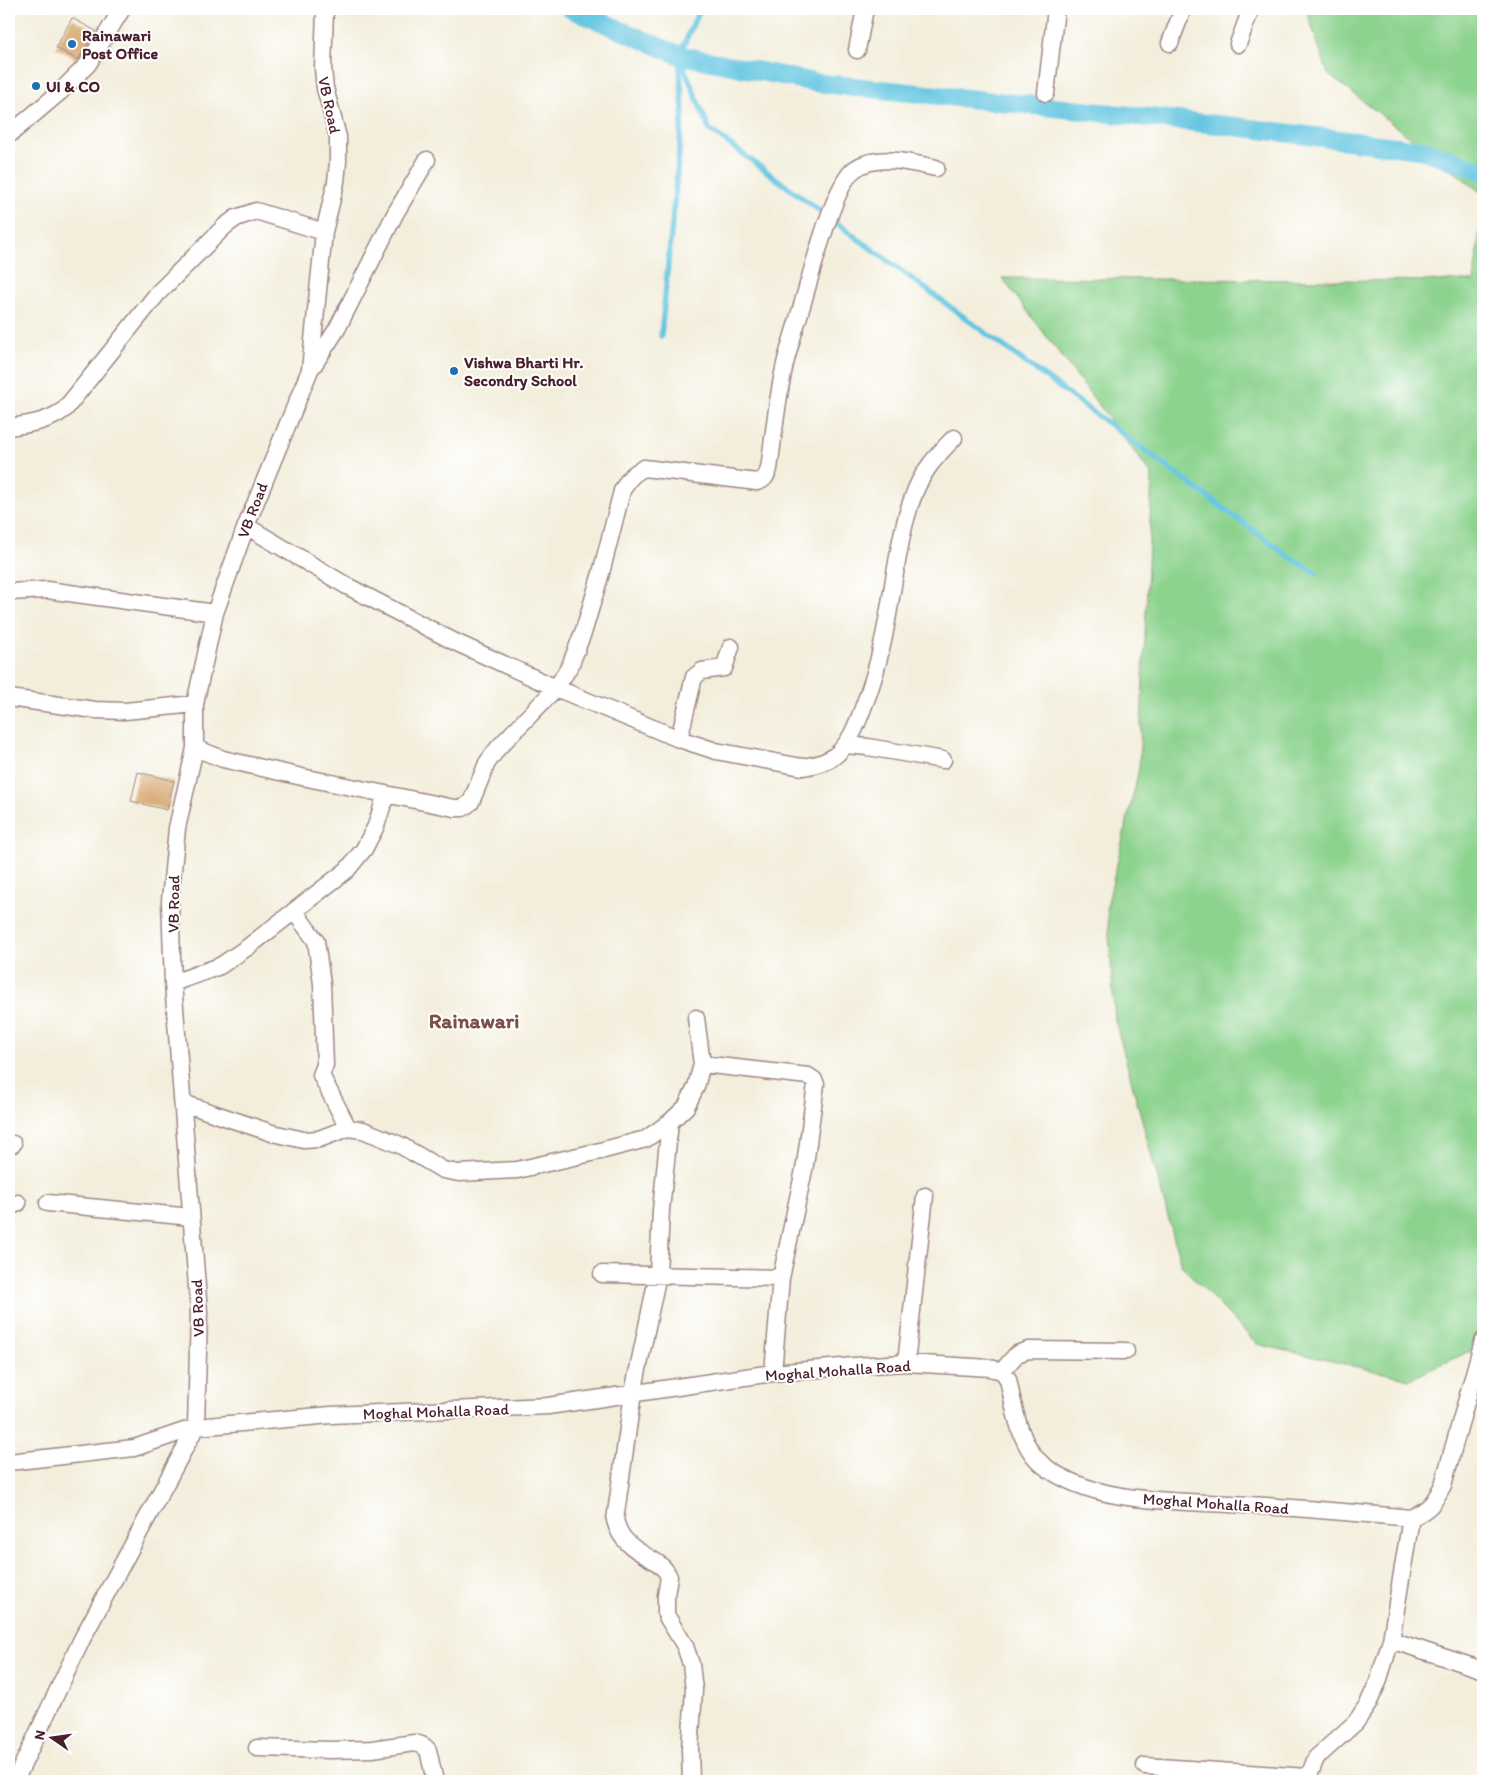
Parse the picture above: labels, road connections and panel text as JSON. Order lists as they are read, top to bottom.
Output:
{
  "streets": {
    "street": ["VB Road", "Moghal Mohalla Road"]
  },
  "crossings": [
    ["VB Road", "Moghal Mohalla Road"]
  ],
  "districts": ["Rainawari"],
  "places": ["Rainawari Post Office", "UI & CO", "Vishwa Bharti Hr. Secondry School"],
  "north": "left"
}
